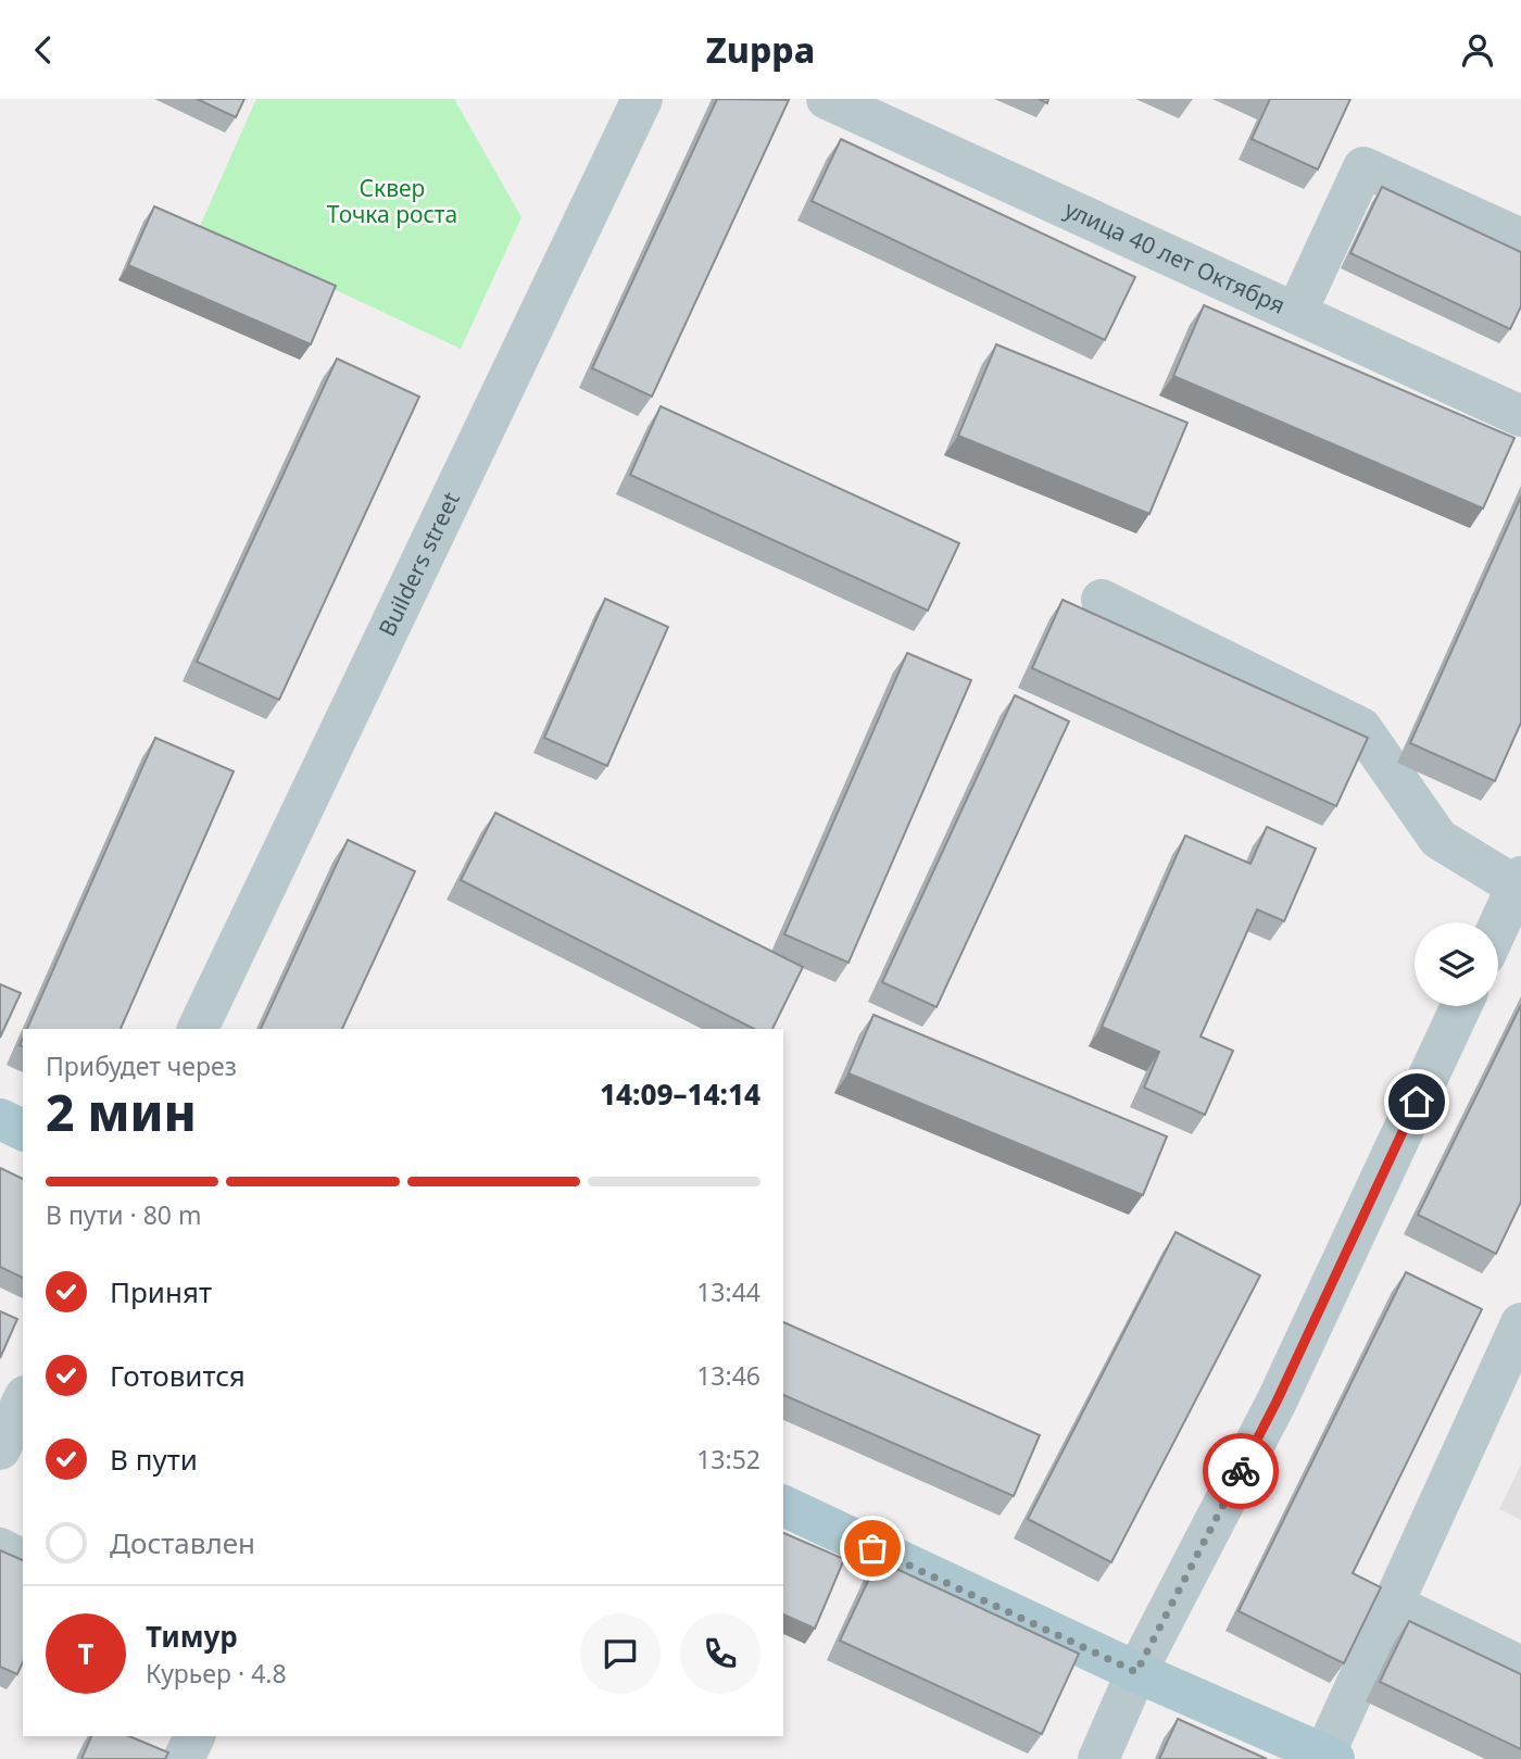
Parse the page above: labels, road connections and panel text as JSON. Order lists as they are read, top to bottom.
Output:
{
  "streets": {
    "street": ["улица 40 лет Октября", "Builders street"]
  },
  "parks": ["Сквер Точка роста"],
  "page": {
    "header": "Zuppa",
    "heading": ["2 мин", "Прибудет через", "14:09–14:14"],
    "panel": ["Тимур", "Курьер · 4.8"],
    "bar": "В пути · 80 m",
    "list": [
      ["Принят", "13:44"],
      ["Готовится", "13:46"],
      ["В пути", "13:52"],
      "Доставлен"
    ],
    "round": "Т"
  }
}
